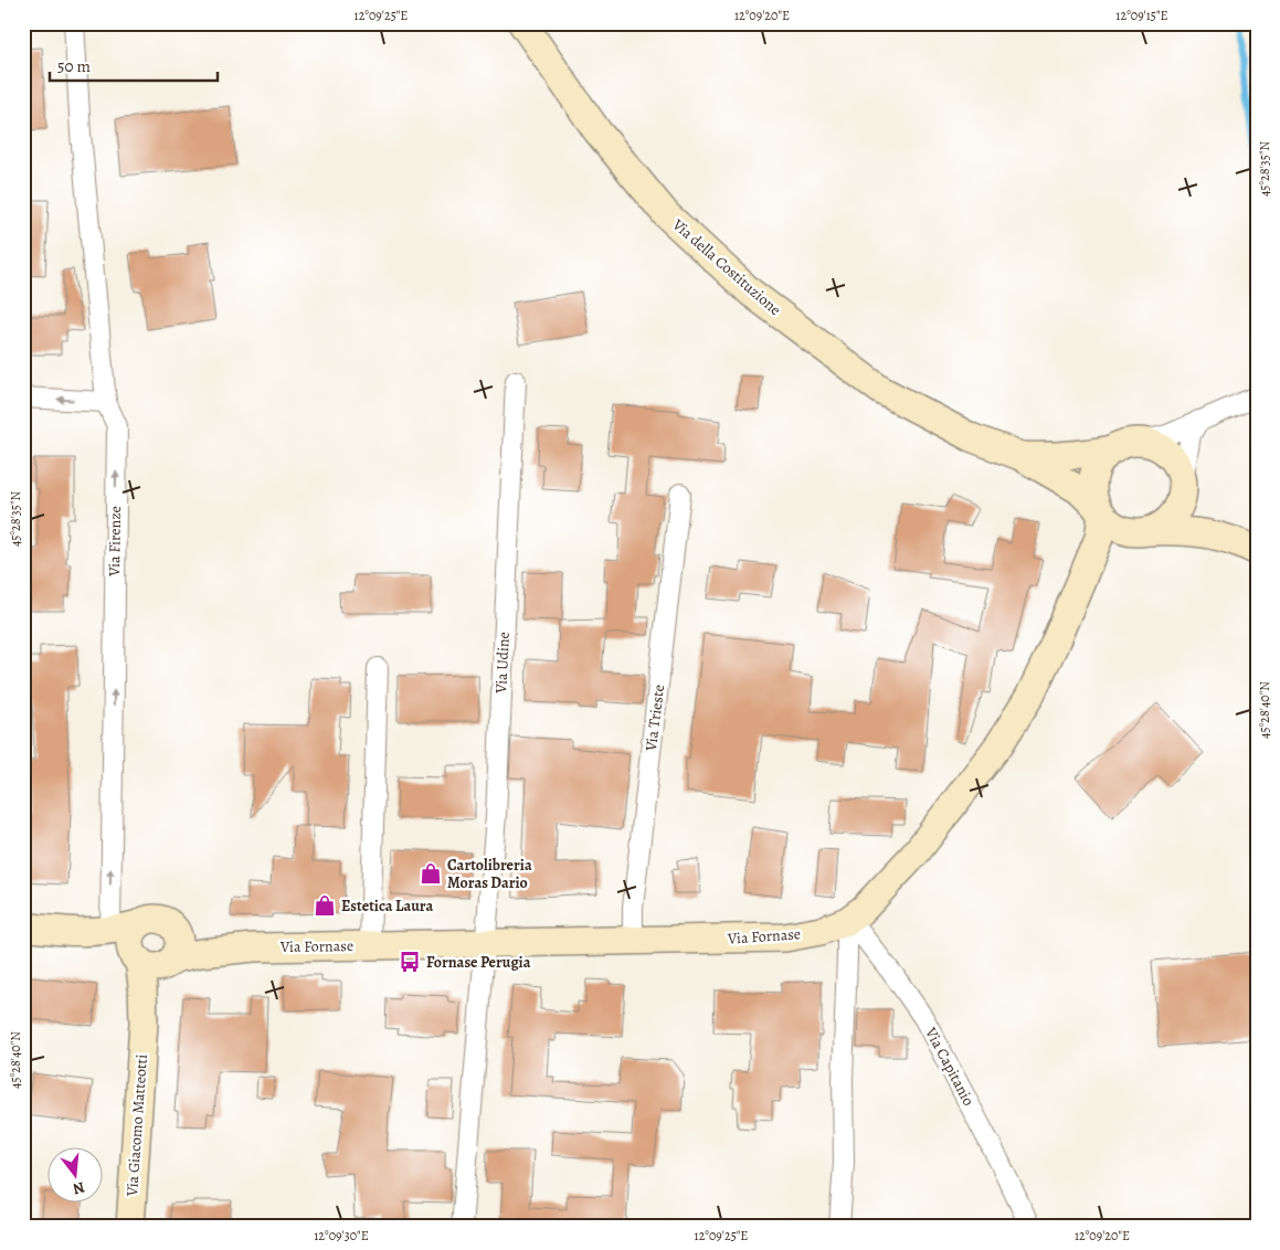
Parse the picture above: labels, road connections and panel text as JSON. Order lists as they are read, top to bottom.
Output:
{
  "streets": {
    "street": [
      "Via della Costituzione",
      "Via Firenze",
      "Via Udine",
      "Via Trieste",
      "Via Fornase",
      "Via Capitanio",
      "Via Giacomo Matteotti"
    ]
  },
  "crossings": [
    ["Via della Costituzione", "Via Fornase"],
    ["Via Firenze", "Via Fornase"],
    ["Via Udine", "Via Fornase"],
    ["Via Trieste", "Via Fornase"],
    ["Via Fornase", "Via Capitanio"],
    ["Via Fornase", "Via Giacomo Matteotti"]
  ],
  "one_way": ["Via Firenze"],
  "places": {
    "shop": ["Cartolibreria Moras Dario", "Estetica Laura"],
    "bus stop": ["Fornase Perugia"]
  },
  "scale_bar": "50 m",
  "north": "bottom",
  "coordinates": [
    "12°09'25\"E",
    "12°09'20\"E",
    "12°09'15\"E",
    "45°28'35\"N",
    "45°28'40\"N",
    "12°09'30\"E"
  ]
}
